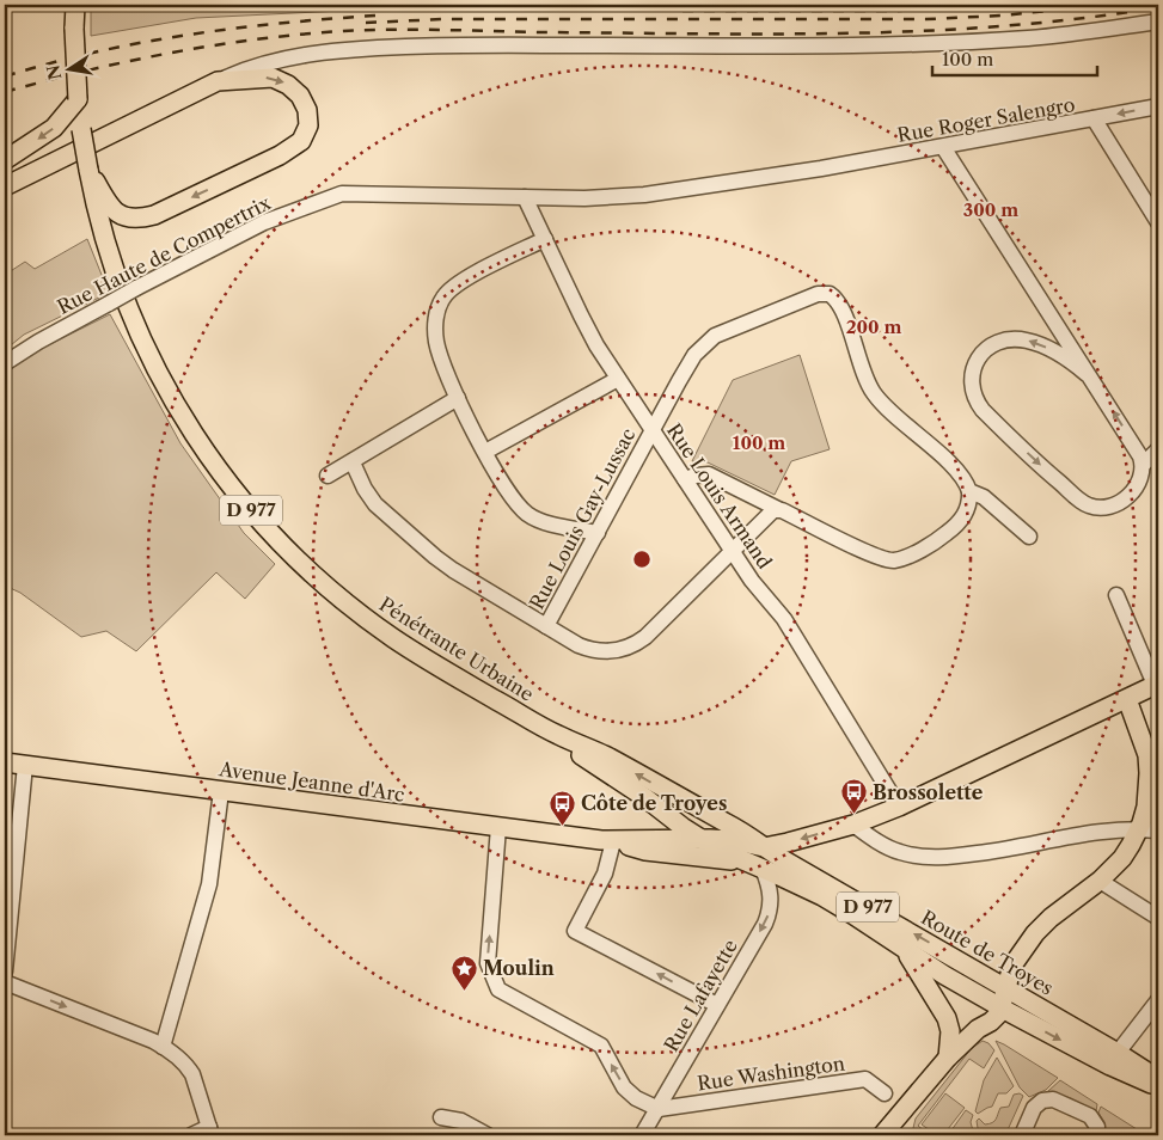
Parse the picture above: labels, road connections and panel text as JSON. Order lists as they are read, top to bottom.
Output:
{
  "streets": {
    "main road": [
      "D 977",
      "Pénétrante Urbaine",
      "Avenue Jeanne d'Arc",
      "Route de Troyes"
    ],
    "street": [
      "Rue Roger Salengro",
      "Rue Haute de Compertrix",
      "Rue Louis Armand",
      "Rue Louis Gay-Lussac",
      "Rue Lafayette",
      "Rue Washington"
    ]
  },
  "crossings": [
    ["Rue Roger Salengro", "Rue Haute de Compertrix"],
    ["Rue Roger Salengro", "Rue Louis Armand"],
    ["Rue Haute de Compertrix", "Rue Louis Armand"],
    ["Rue Louis Armand", "Rue Louis Gay-Lussac"],
    ["D 977", "Pénétrante Urbaine"],
    ["D 977", "Avenue Jeanne d'Arc"],
    ["D 977", "Route de Troyes"],
    ["D 977", "Rue Lafayette"],
    ["Avenue Jeanne d'Arc", "Route de Troyes"],
    ["Rue Lafayette", "Rue Washington"]
  ],
  "one_way": ["Rue Lafayette"],
  "places": {
    "bus stop": ["Brossolette", "Côte de Troyes"],
    "place": ["Moulin"]
  },
  "scale_bar": "100 m",
  "north": "left",
  "rings": ["300 m", "200 m", "100 m"]
}
